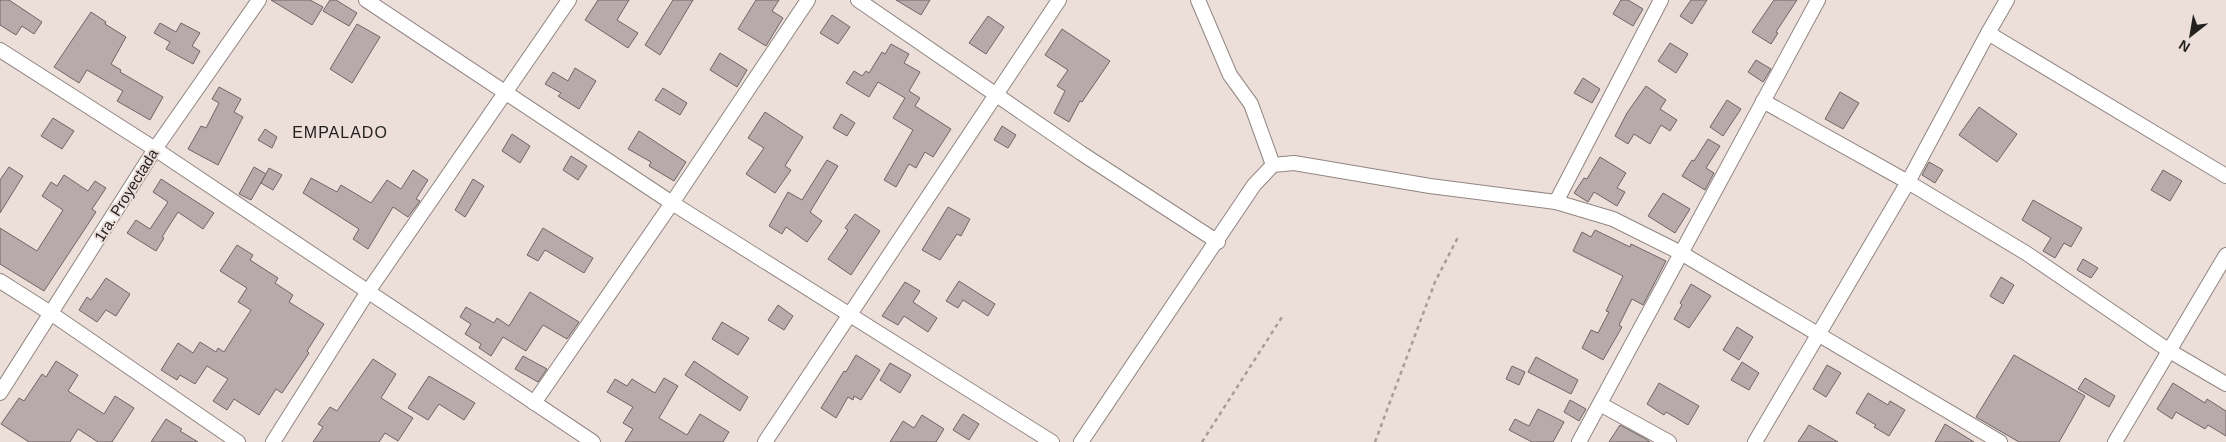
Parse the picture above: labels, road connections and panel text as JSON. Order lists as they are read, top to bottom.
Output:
{
  "streets": {
    "street": ["1ra. Proyectada"]
  },
  "districts": ["EMPALADO"],
  "north": "bottom left"
}
